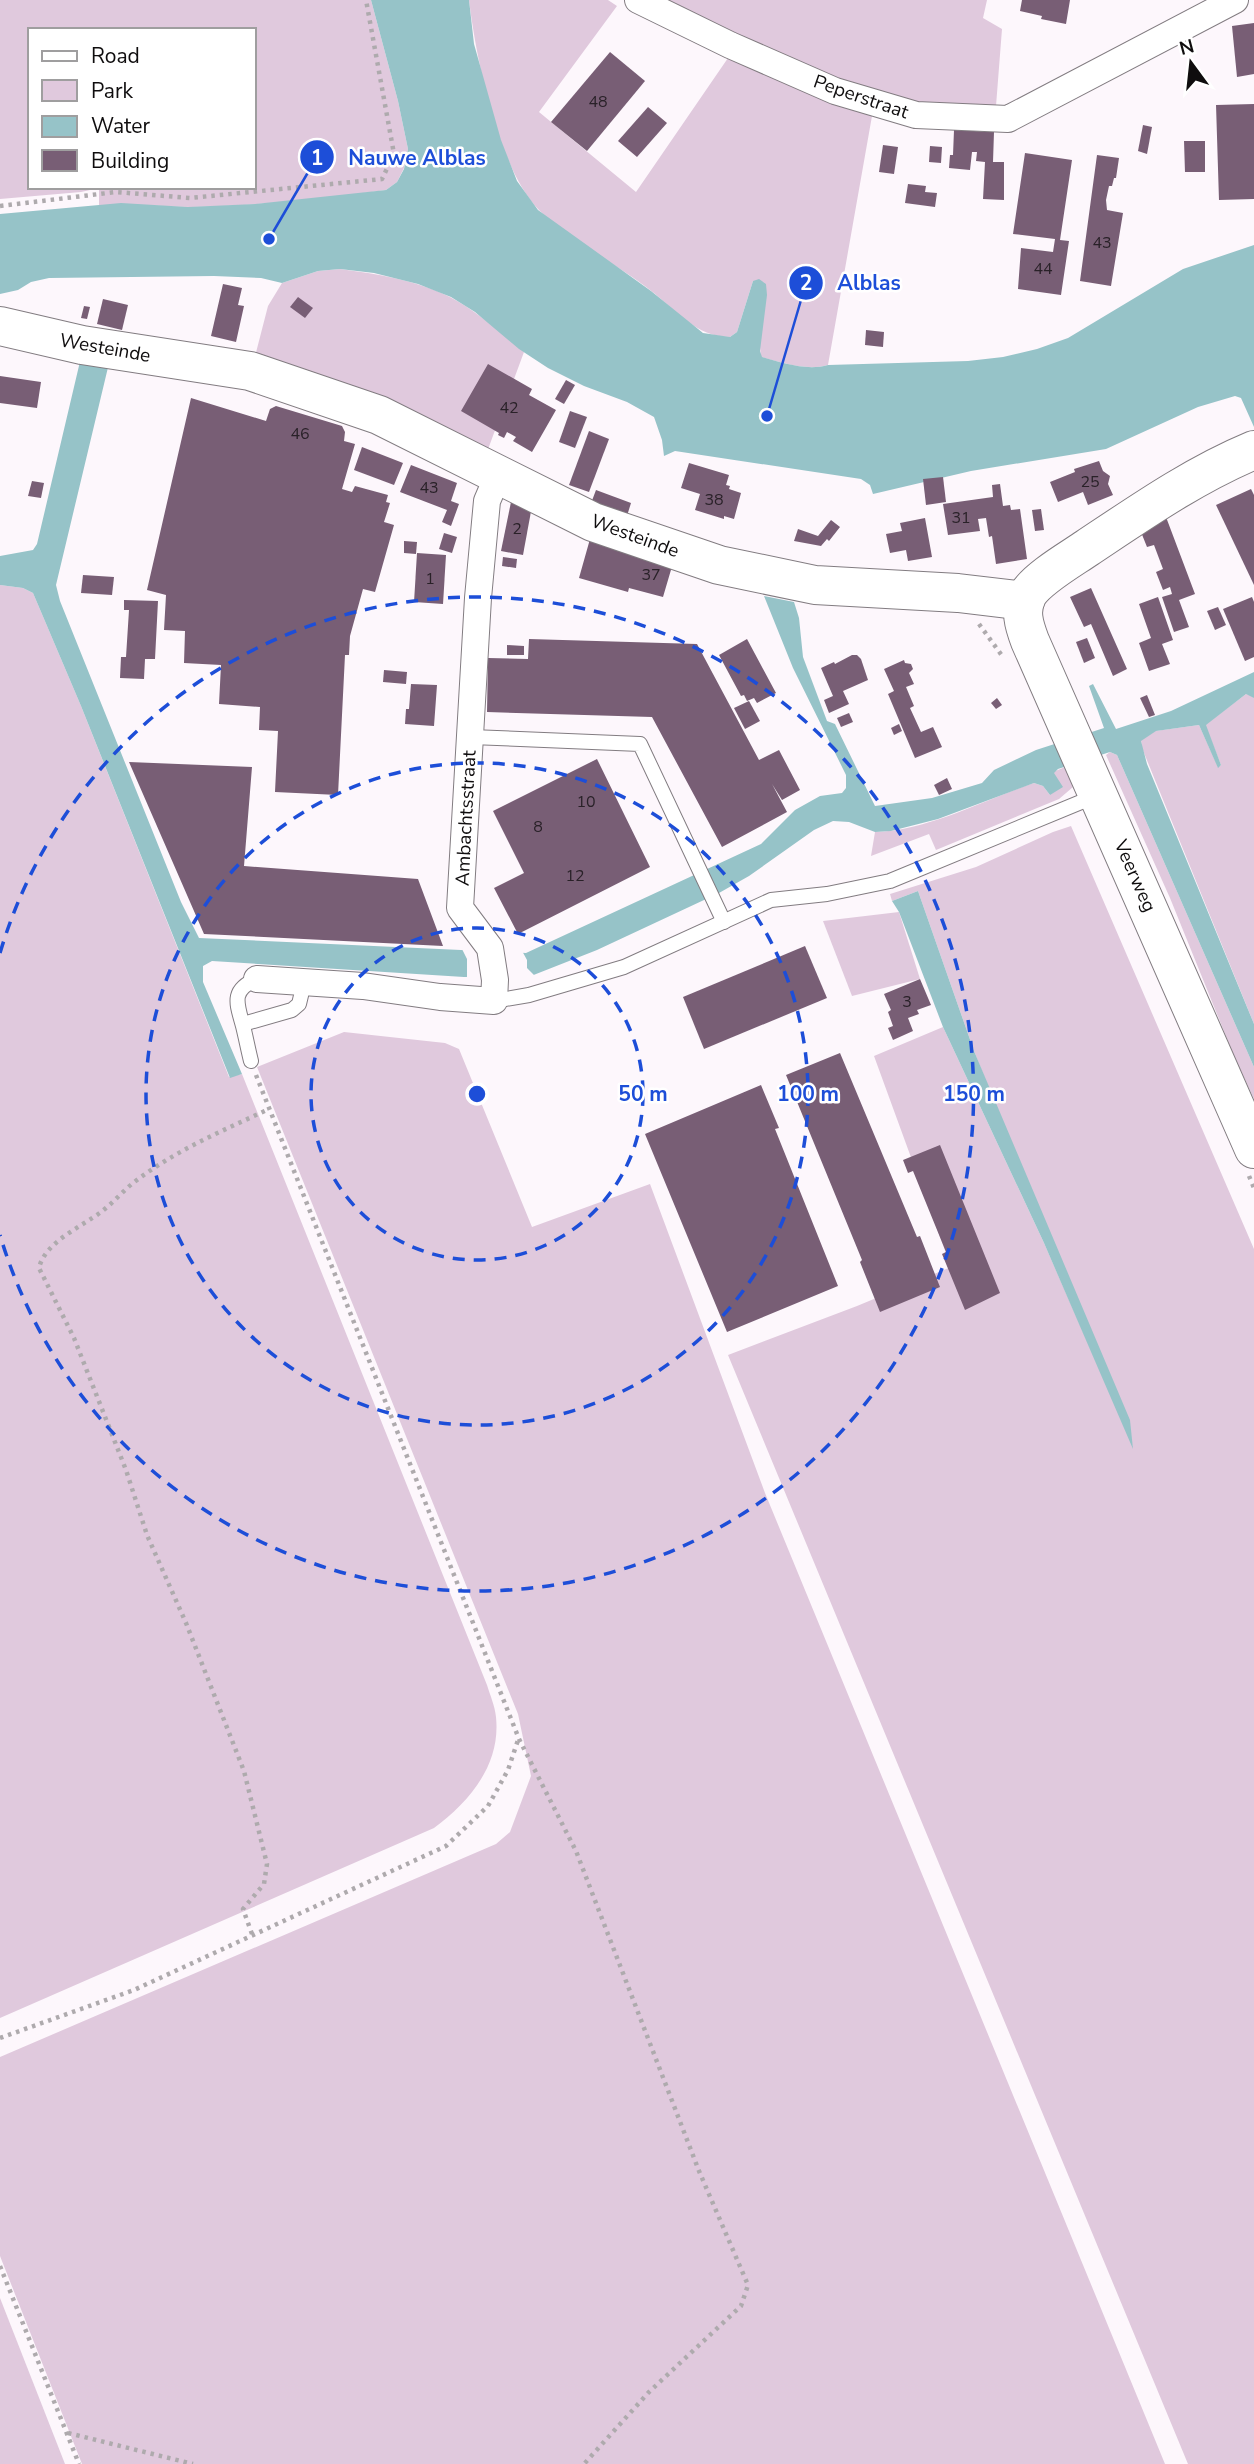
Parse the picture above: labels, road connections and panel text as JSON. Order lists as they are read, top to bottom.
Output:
{
  "streets": {
    "street": [
      "Peperstraat",
      "Westeinde",
      "Ambachtsstraat",
      "Veerweg"
    ]
  },
  "crossings": [
    ["Westeinde", "Ambachtsstraat"],
    ["Westeinde", "Veerweg"]
  ],
  "places": ["Nauwe Alblas", "Alblas"],
  "house_numbers": [
    "48",
    "43",
    "44",
    "42",
    "46",
    "25",
    "43",
    "38",
    "31",
    "2",
    "37",
    "1",
    "10",
    "8",
    "12",
    "3"
  ],
  "legend": [
    "Road",
    "Park",
    "Water",
    "Building"
  ],
  "north": "top",
  "rings": ["50 m", "100 m", "150 m"]
}
